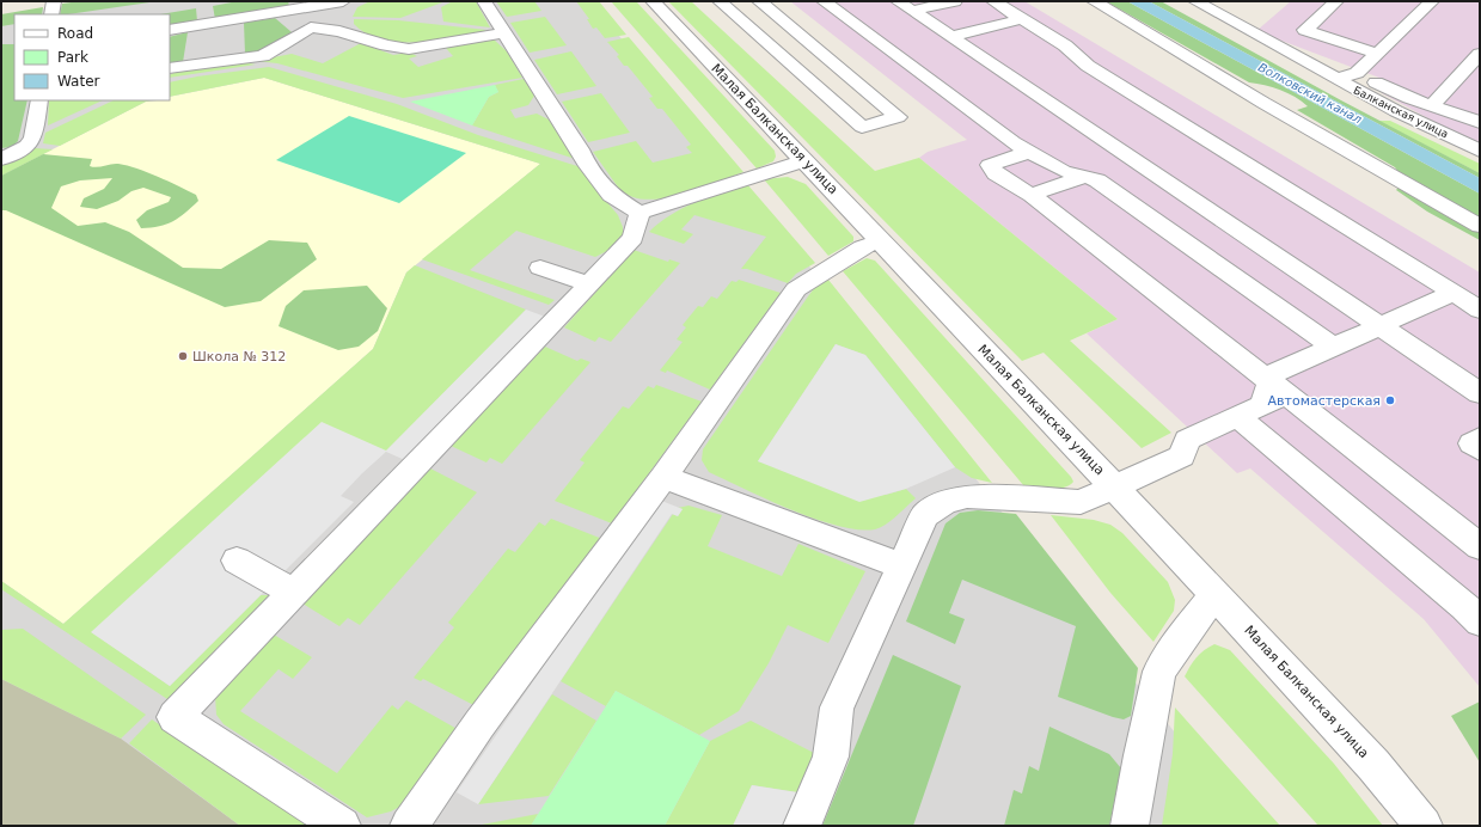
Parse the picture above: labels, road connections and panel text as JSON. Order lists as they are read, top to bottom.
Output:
{
  "streets": {
    "street": ["Балканская улица", "Малая Балканская улица"]
  },
  "water": ["Волковский канал"],
  "places": ["Школа № 312", "Автомастерская"],
  "legend": ["Road", "Park", "Water"]
}
